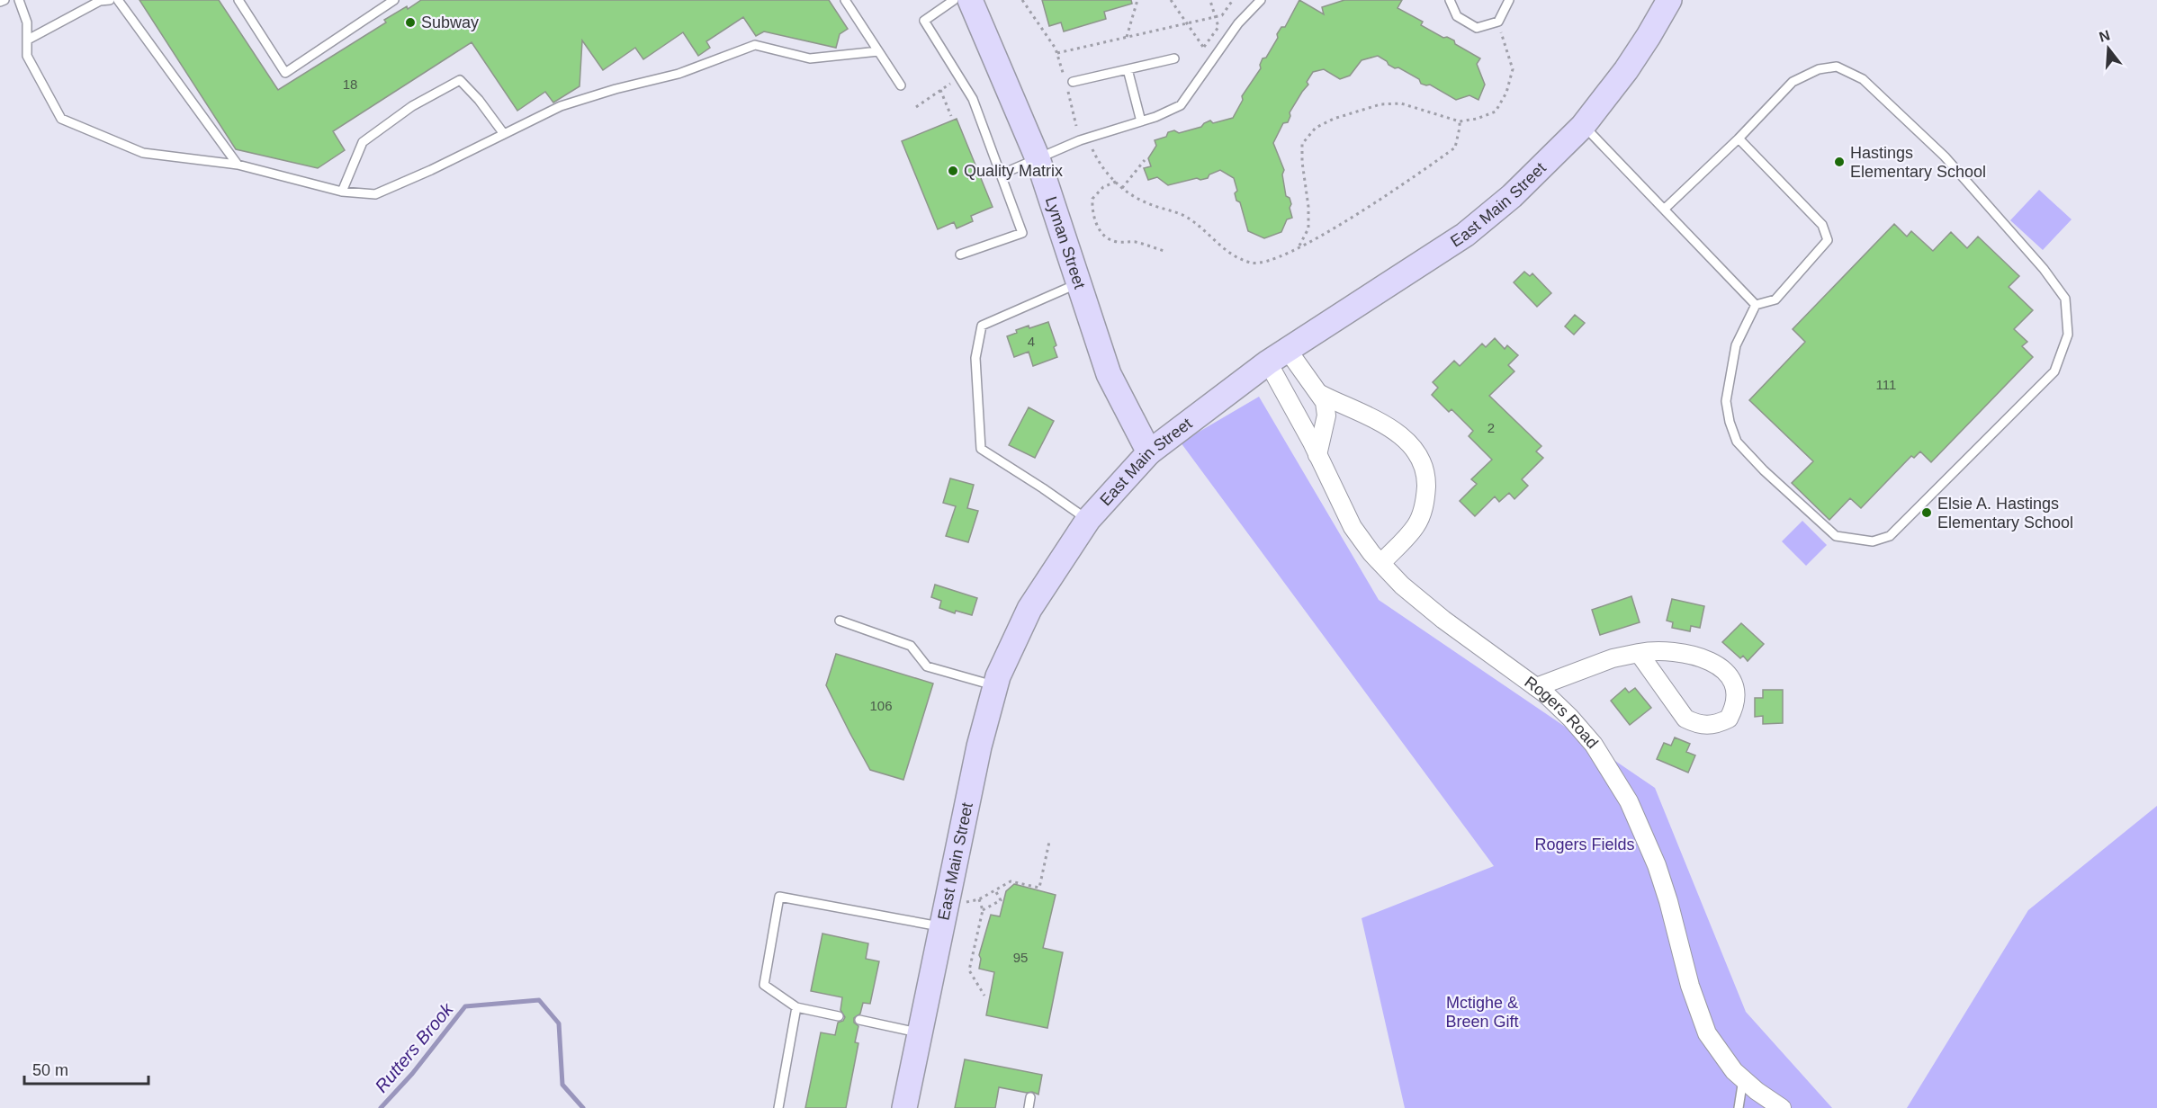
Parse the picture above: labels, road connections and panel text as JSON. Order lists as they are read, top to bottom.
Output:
{
  "streets": {
    "main road": ["East Main Street", "Lyman Street"],
    "street": ["Rogers Road"]
  },
  "crossings": [
    ["East Main Street", "Lyman Street"],
    ["East Main Street", "Rogers Road"]
  ],
  "water": ["Rutters Brook"],
  "parks": ["Rogers Fields", "Mctighe & Breen Gift"],
  "places": [
    "Subway",
    "Hastings Elementary School",
    "Quality Matrix",
    "Elsie A. Hastings Elementary School"
  ],
  "house_numbers": [
    "18",
    "4",
    "111",
    "2",
    "106",
    "95"
  ],
  "scale_bar": "50 m",
  "north": "top"
}
